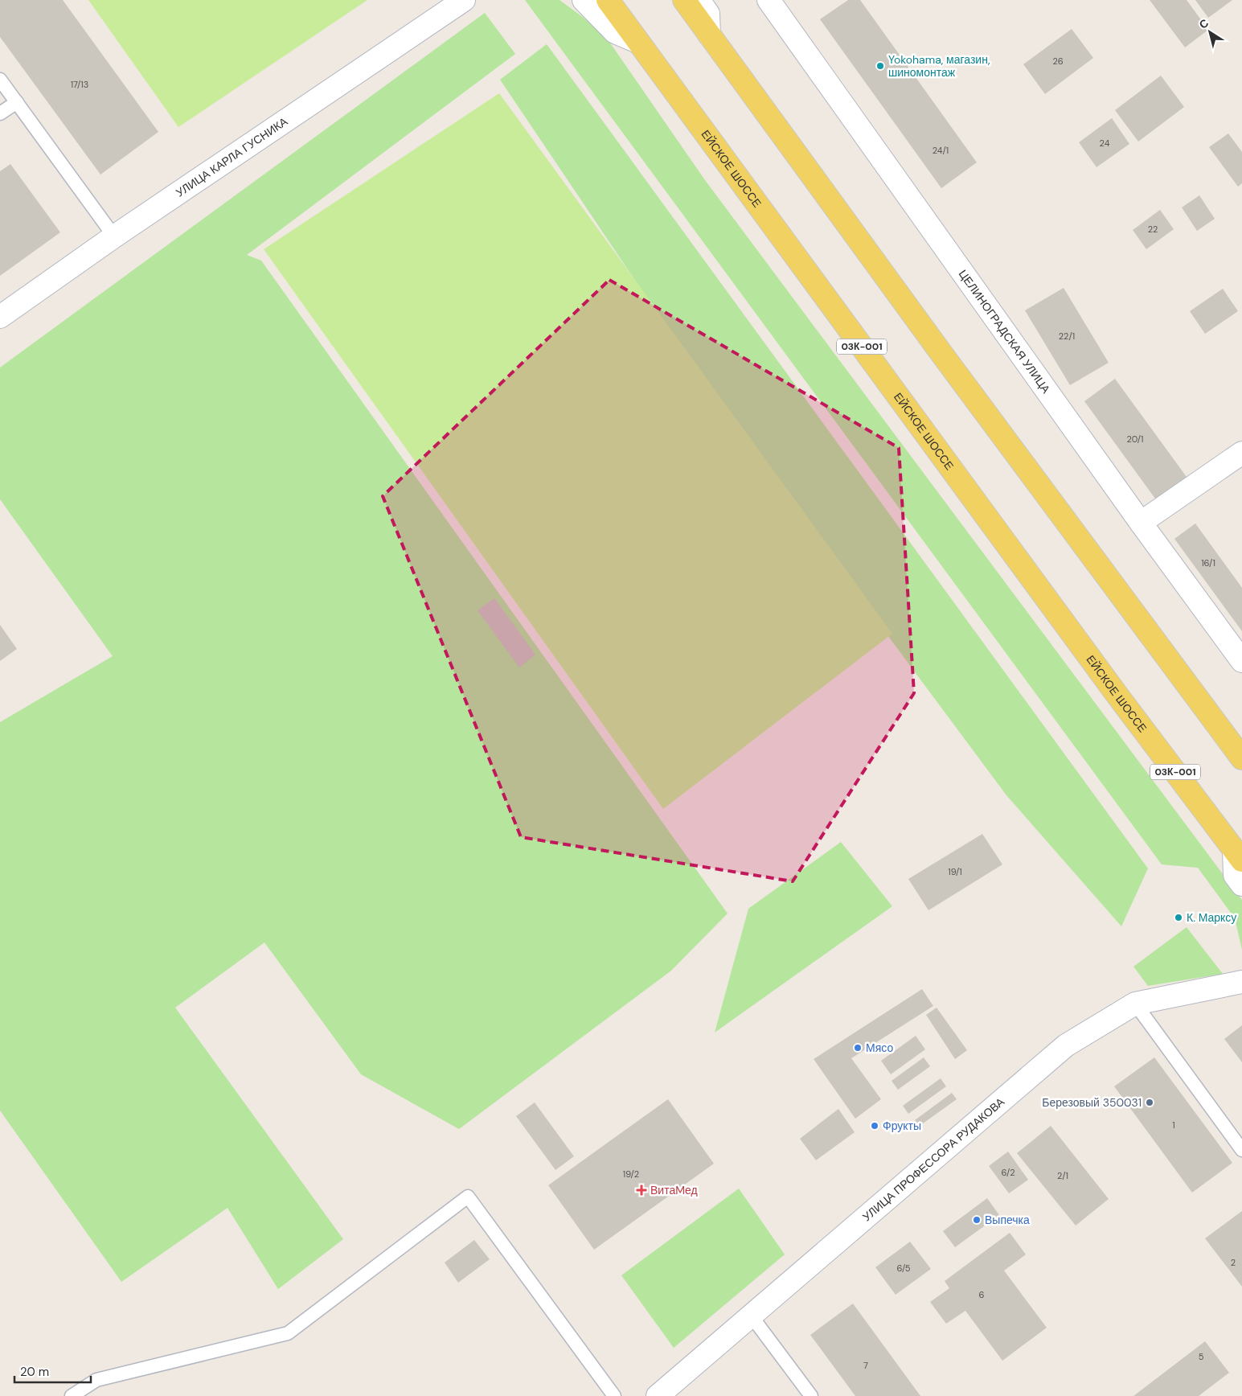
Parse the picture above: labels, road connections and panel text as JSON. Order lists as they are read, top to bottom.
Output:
{
  "streets": {
    "main road": ["ЕЙСКОЕ ШОССЕ", "03К-001"],
    "street": ["УЛИЦА КАРЛА ГУСНИКА", "ЦЕЛИНОГРАДСКАЯ УЛИЦА", "УЛИЦА ПРОФЕССОРА РУДАКОВА"]
  },
  "places": {
    "other": [
      "Yokohama, магазин, шиномонтаж",
      "К. Марксу",
      "Мясо",
      "Березовый 350031",
      "Фрукты",
      "Выпечка"
    ],
    "health": ["ВитаMед"]
  },
  "house_numbers": [
    "26",
    "17/13",
    "24",
    "24/1",
    "22",
    "22/1",
    "20/1",
    "16/1",
    "19/1",
    "1",
    "6/2",
    "19/2",
    "2/1",
    "2",
    "6/5",
    "6",
    "5",
    "7"
  ],
  "scale_bar": "20 m",
  "north": "top left"
}
